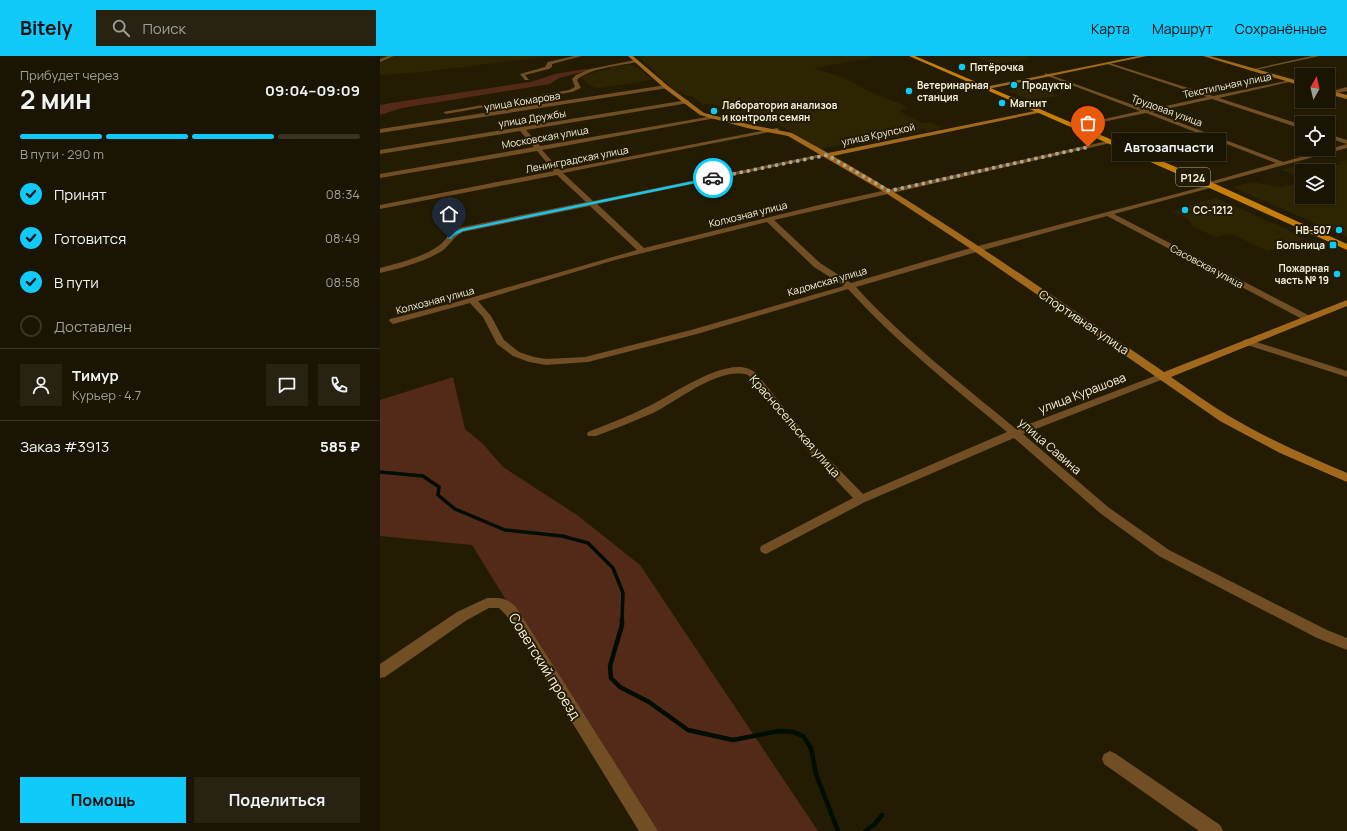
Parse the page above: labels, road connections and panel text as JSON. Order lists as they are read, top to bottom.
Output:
{
  "streets": {
    "main road": ["Р124"],
    "street": [
      "Текстильная улица",
      "улица Комарова",
      "Трудовая улица",
      "улица Дружбы",
      "улица Крупской",
      "Московская улица",
      "Ленинградская улица",
      "Колхозная улица",
      "Сасовская улица",
      "Кадомская улица",
      "Спортивная улица",
      "улица Курашова",
      "Красносельская улица",
      "улица Савина",
      "Советский проезд"
    ]
  },
  "crossings": [
    ["Текстильная улица", "Трудовая улица"],
    ["Текстильная улица", "Р124"],
    ["улица Комарова", "Спортивная улица"],
    ["Трудовая улица", "Кадомская улица"],
    ["улица Дружбы", "Спортивная улица"],
    ["улица Крупской", "Р124"],
    ["улица Крупской", "Спортивная улица"],
    ["Московская улица", "Спортивная улица"],
    ["Ленинградская улица", "Спортивная улица"],
    ["Р124", "Колхозная улица"],
    ["Р124", "Кадомская улица"],
    ["Колхозная улица", "Кадомская улица"],
    ["Колхозная улица", "Спортивная улица"],
    ["Колхозная улица", "улица Савина"],
    ["Сасовская улица", "Кадомская улица"],
    ["Сасовская улица", "улица Курашова"],
    ["Кадомская улица", "Спортивная улица"],
    ["Кадомская улица", "улица Савина"],
    ["Спортивная улица", "улица Курашова"],
    ["улица Курашова", "Красносельская улица"],
    ["улица Курашова", "улица Савина"]
  ],
  "places": {
    "other": [
      "Пятёрочка",
      "Продукты",
      "Ветеринарная станция",
      "Магнит",
      "Лаборатория анализов и контроля семян",
      "Автозапчасти",
      "СС-1212",
      "НВ-507",
      "Пожарная часть № 19"
    ],
    "transit": ["Больница"]
  },
  "north": "top",
  "page": {
    "header": "Bitely",
    "search": "Поиск",
    "nav": ["Карта", "Маршрут", "Сохранённые"],
    "heading": ["2 мин", "Прибудет через", "09:04–09:09"],
    "panel": [
      "Тимур",
      "Курьер · 4.7",
      "Заказ #3913",
      "585 ₽"
    ],
    "bar": "В пути · 290 m",
    "bubble": "Автозапчасти",
    "list": [
      ["Принят", "08:34"],
      ["Готовится", "08:49"],
      ["В пути", "08:58"],
      "Доставлен"
    ],
    "buttons": ["Помощь", "Поделиться"]
  }
}
